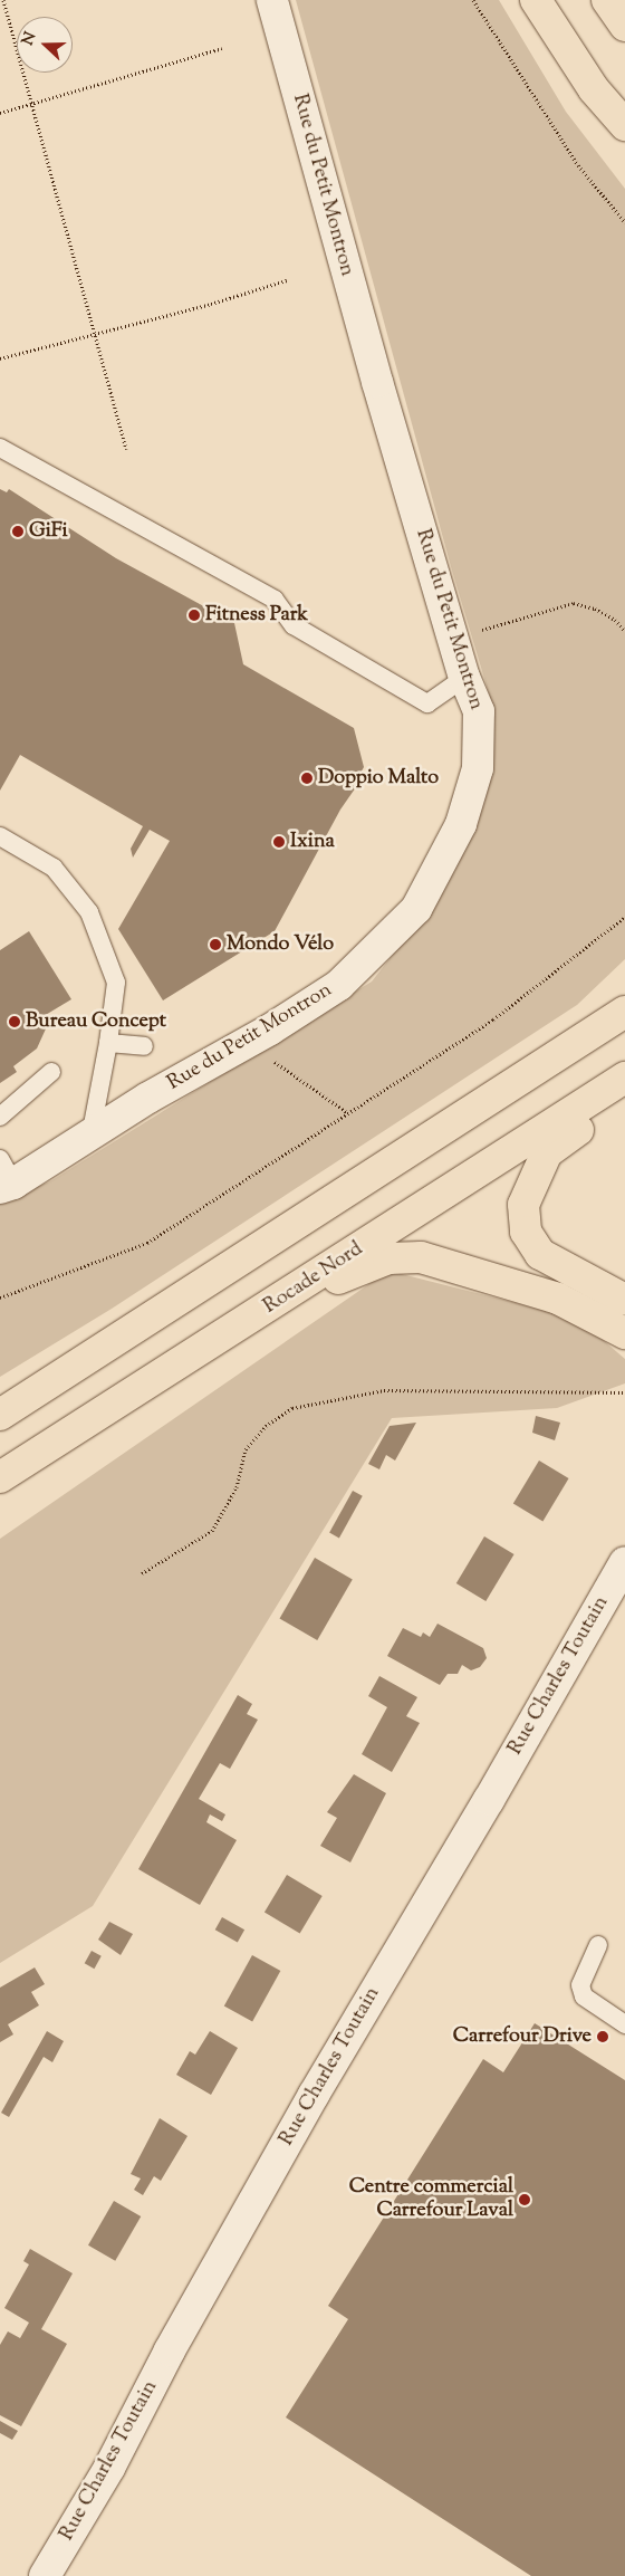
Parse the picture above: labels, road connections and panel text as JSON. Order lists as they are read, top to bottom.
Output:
{
  "streets": {
    "main road": ["Rocade Nord"],
    "street": ["Rue du Petit Montron", "Rue Charles Toutain"]
  },
  "places": [
    "GiFi",
    "Fitness Park",
    "Doppio Malto",
    "Ixina",
    "Mondo Vélo",
    "Bureau Concept",
    "Carrefour Drive",
    "Centre commercial Carrefour Laval"
  ],
  "north": "left"
}
